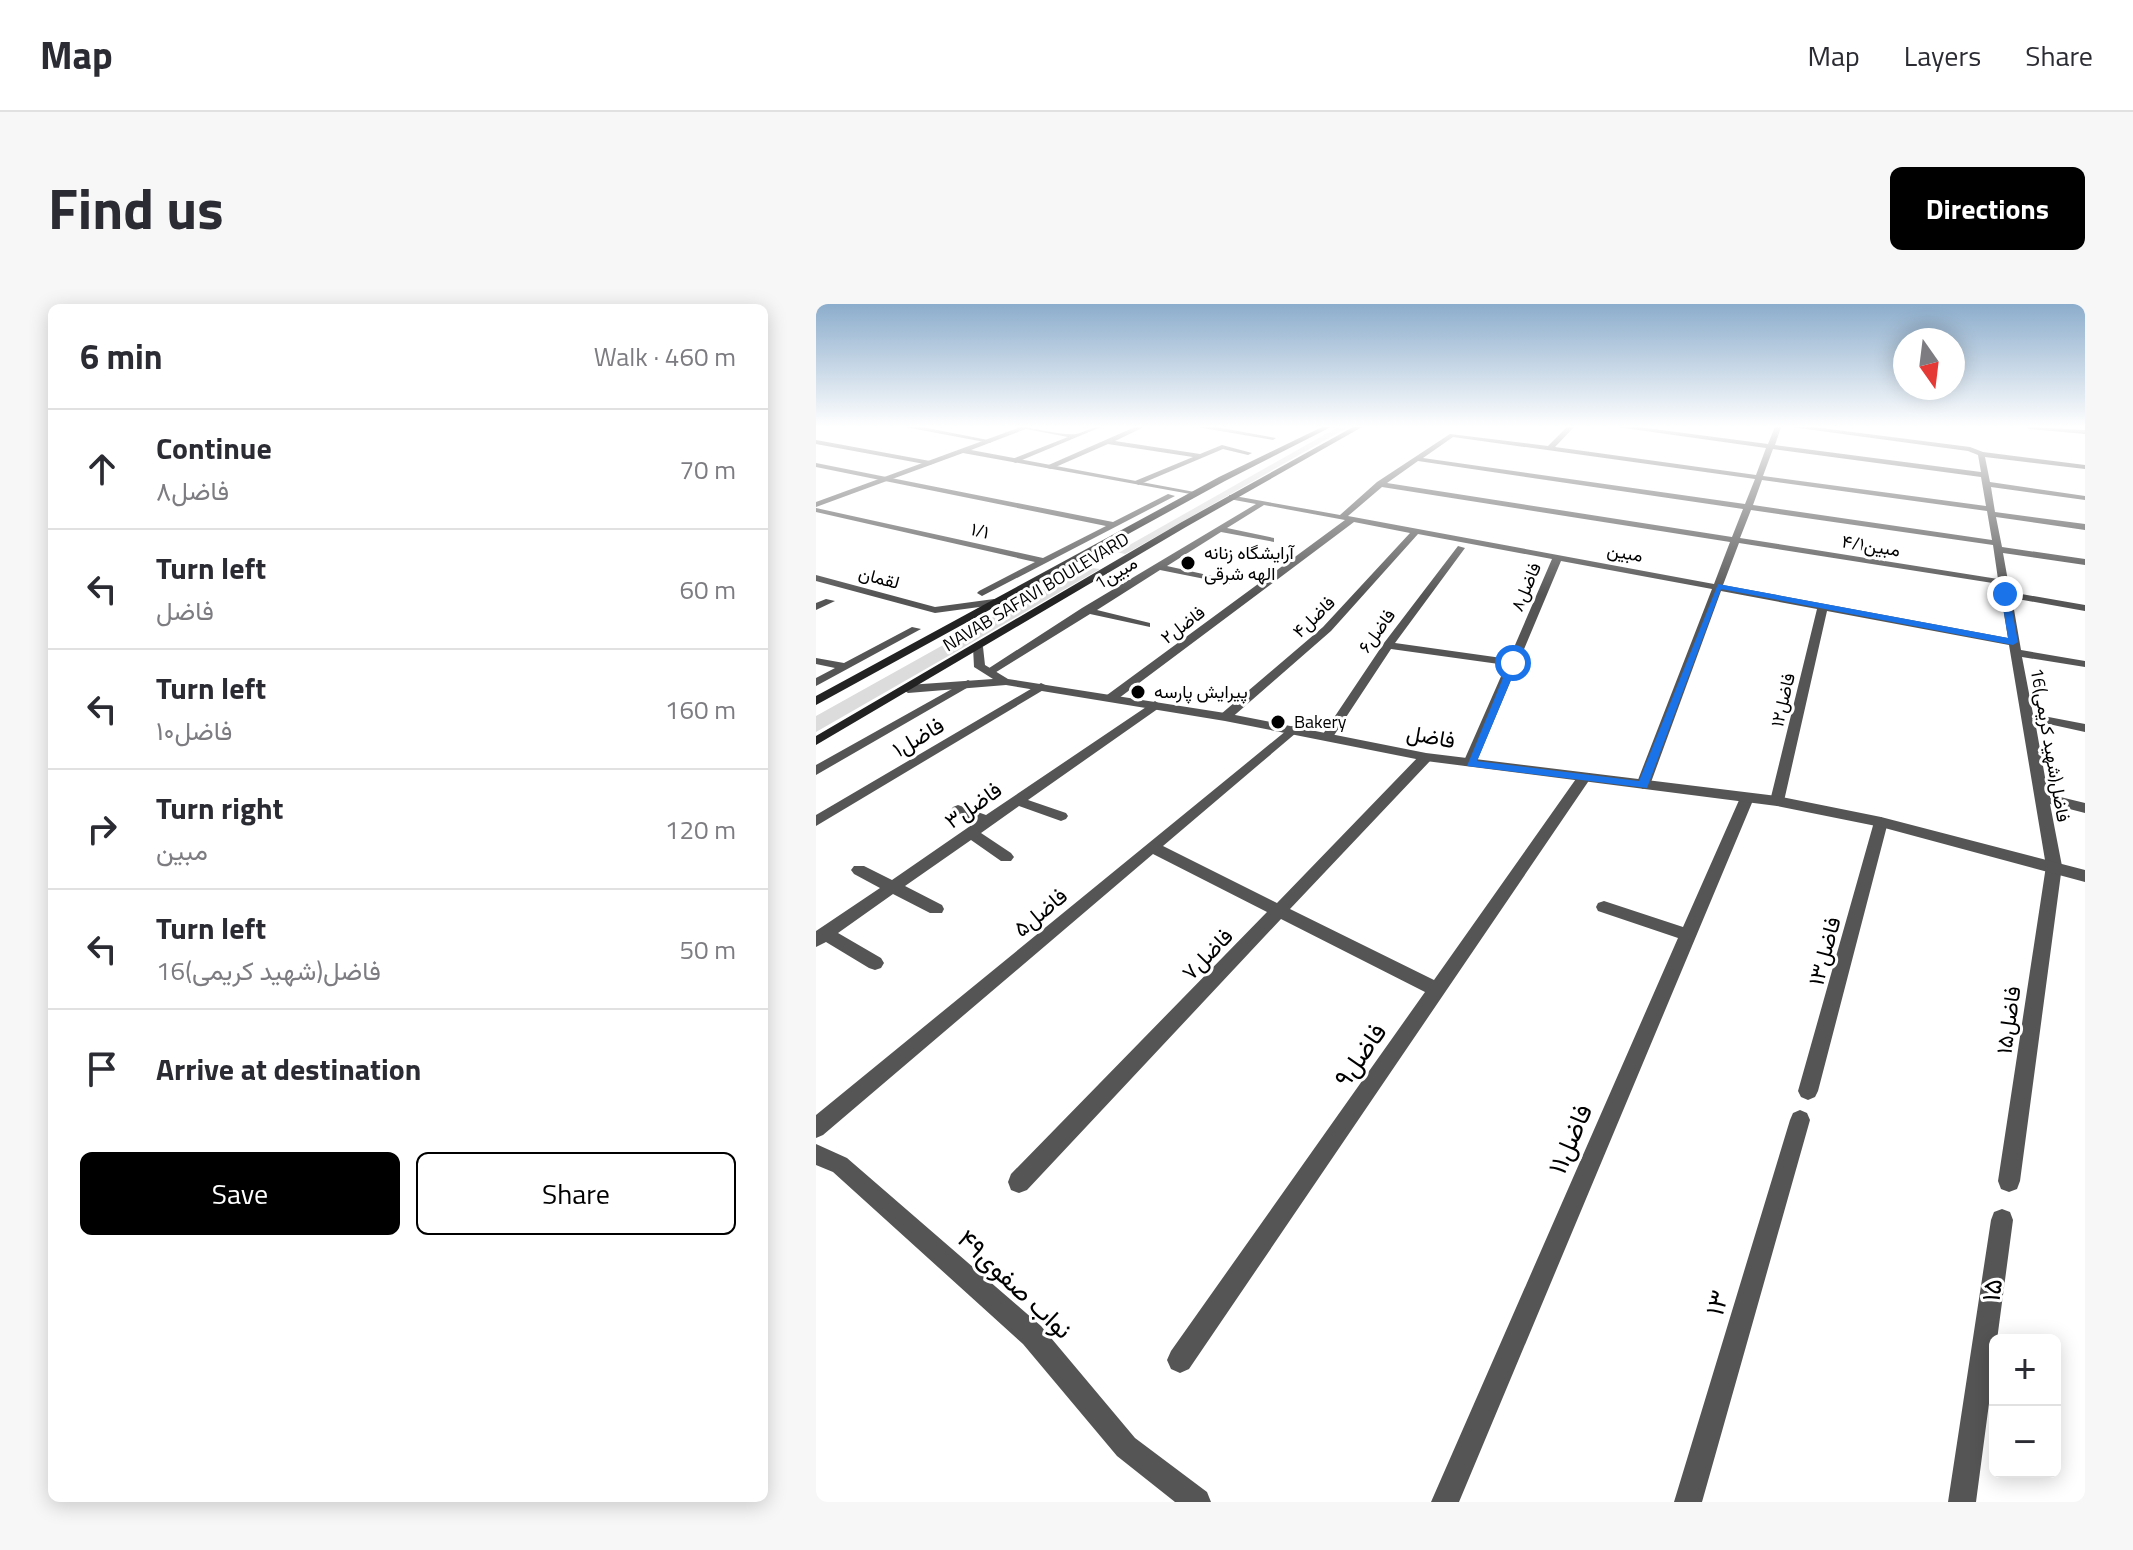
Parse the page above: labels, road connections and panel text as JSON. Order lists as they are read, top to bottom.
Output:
{
  "streets": {
    "main road": ["NAVAB SAFAVI BOULEVARD"],
    "street": [
      "۱/۱",
      "۴/۱مبین",
      "مبین",
      "1مبین",
      "لقمان",
      "۸فاضل",
      "۴فاضل",
      "۲فاضل",
      "۶فاضل",
      "۱۲فاضل",
      "فاضل",
      "۱فاضل",
      "16فاضل(شهید کریمی)",
      "۳فاضل",
      "۵فاضل",
      "۱۳فاضل",
      "۷فاضل",
      "۱۵فاضل",
      "۹فاضل",
      "۱۱فاضل",
      "۴۹نواب صفوی",
      "۱۵",
      "۱۳"
    ]
  },
  "crossings": [
    ["۴/۱مبین", "۲فاضل"],
    ["۴/۱مبین", "16فاضل(شهید کریمی)"],
    ["مبین", "1مبین"],
    ["مبین", "۸فاضل"],
    ["مبین", "NAVAB SAFAVI BOULEVARD"],
    ["مبین", "۴فاضل"],
    ["مبین", "۲فاضل"],
    ["مبین", "۱۲فاضل"],
    ["مبین", "16فاضل(شهید کریمی)"],
    ["1مبین", "فاضل"],
    ["لقمان", "NAVAB SAFAVI BOULEVARD"],
    ["۸فاضل", "فاضل"],
    ["NAVAB SAFAVI BOULEVARD", "فاضل"],
    ["۴فاضل", "فاضل"],
    ["۲فاضل", "فاضل"],
    ["۶فاضل", "فاضل"],
    ["۱۲فاضل", "فاضل"],
    ["فاضل", "۱فاضل"],
    ["فاضل", "16فاضل(شهید کریمی)"],
    ["فاضل", "۳فاضل"],
    ["فاضل", "۵فاضل"],
    ["فاضل", "۱۳فاضل"],
    ["فاضل", "۷فاضل"],
    ["فاضل", "۱۵فاضل"],
    ["فاضل", "۹فاضل"],
    ["فاضل", "۱۱فاضل"],
    ["16فاضل(شهید کریمی)", "۱۵فاضل"]
  ],
  "places": ["آرایشگاه زنانه الهه شرقی", "پیرایش پارسه", "Bakery"],
  "north": "bottom",
  "page": {
    "header": "Map",
    "nav": ["Map", "Layers", "Share"],
    "title": "Find us",
    "buttons": [
      "Directions",
      ["Save", "Share"]
    ],
    "heading": ["6 min", "Walk · 460 m"],
    "list": [
      ["Continue", "۸فاضل", "70 m"],
      ["Turn left", "فاضل", "60 m"],
      ["Turn left", "۱۰فاضل", "160 m"],
      ["Turn right", "مبین", "120 m"],
      ["Turn left", "16فاضل(شهید کریمی)", "50 m"],
      "Arrive at destination"
    ],
    "map_buttons": ["+", "−"]
  }
}
